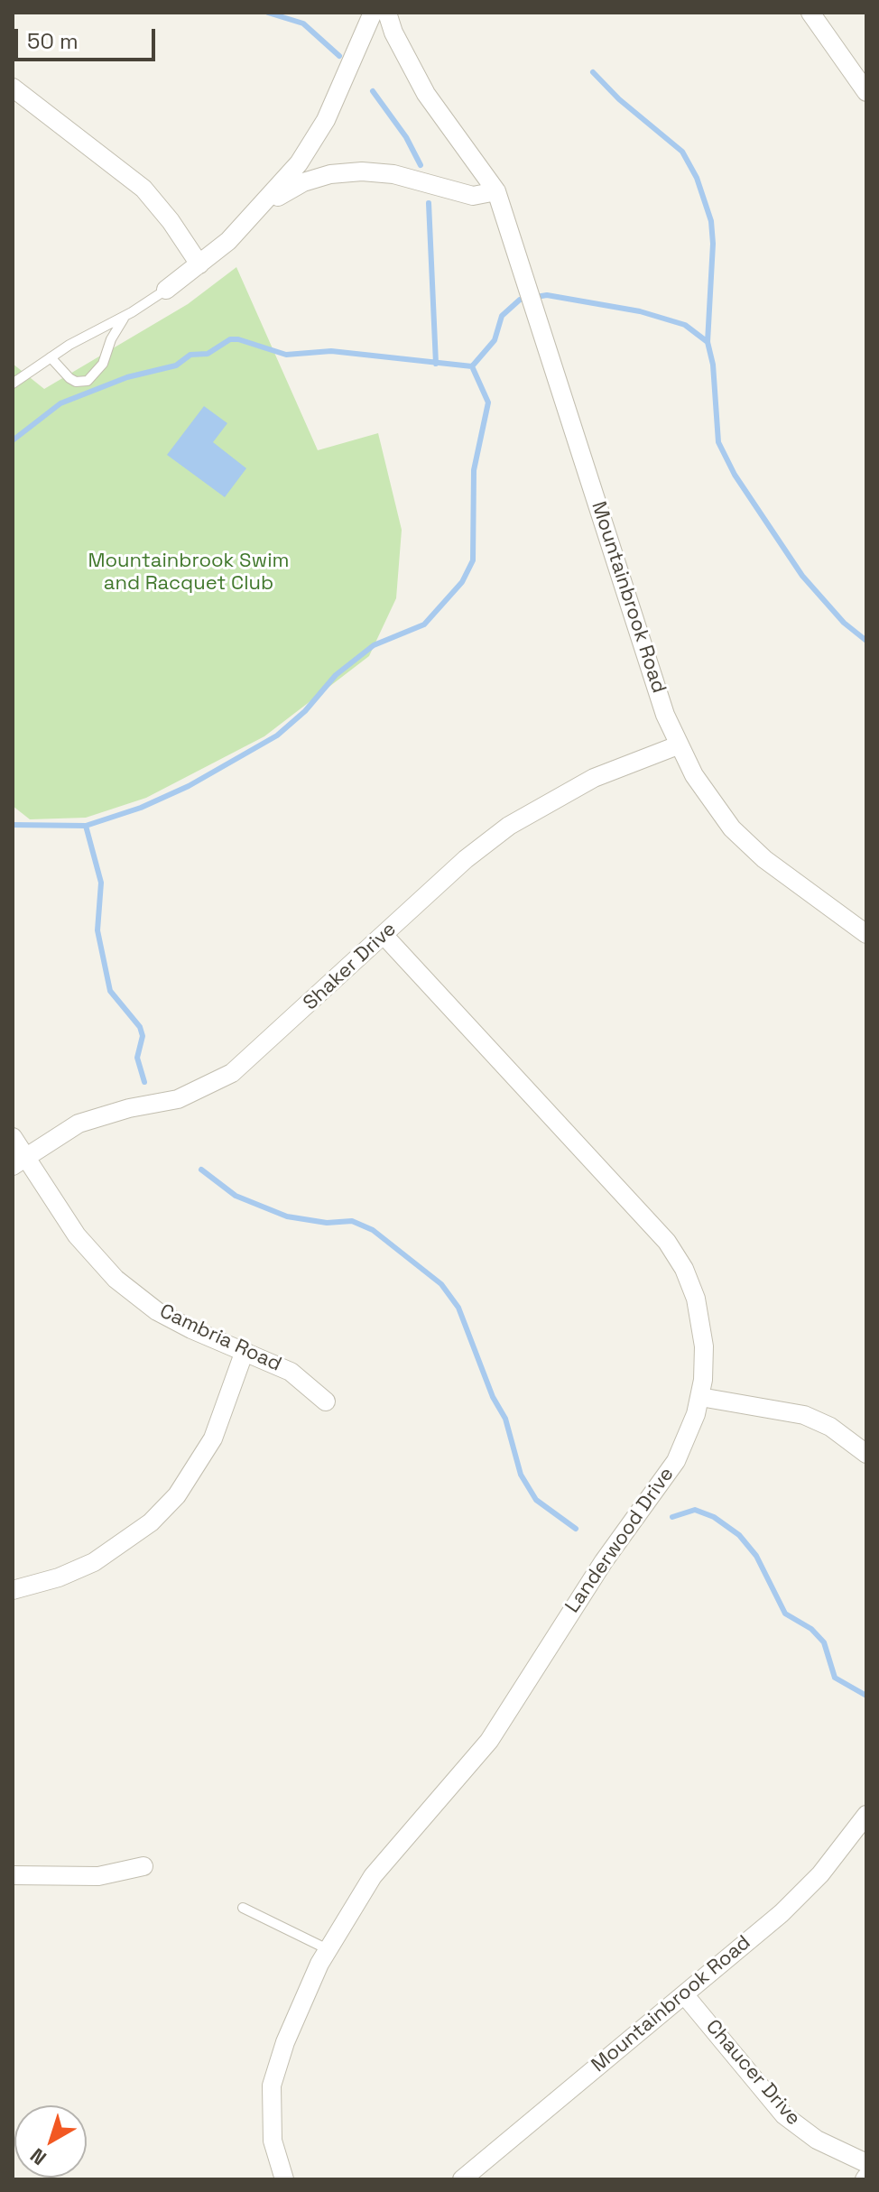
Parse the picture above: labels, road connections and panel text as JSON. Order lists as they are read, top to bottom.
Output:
{
  "streets": {
    "street": [
      "Mountainbrook Road",
      "Shaker Drive",
      "Cambria Road",
      "Landerwood Drive",
      "Chaucer Drive"
    ]
  },
  "crossings": [
    ["Mountainbrook Road", "Shaker Drive"],
    ["Mountainbrook Road", "Chaucer Drive"],
    ["Shaker Drive", "Cambria Road"],
    ["Shaker Drive", "Landerwood Drive"]
  ],
  "parks": ["Mountainbrook Swim and Racquet Club"],
  "scale_bar": "50 m",
  "north": "bottom left"
}
